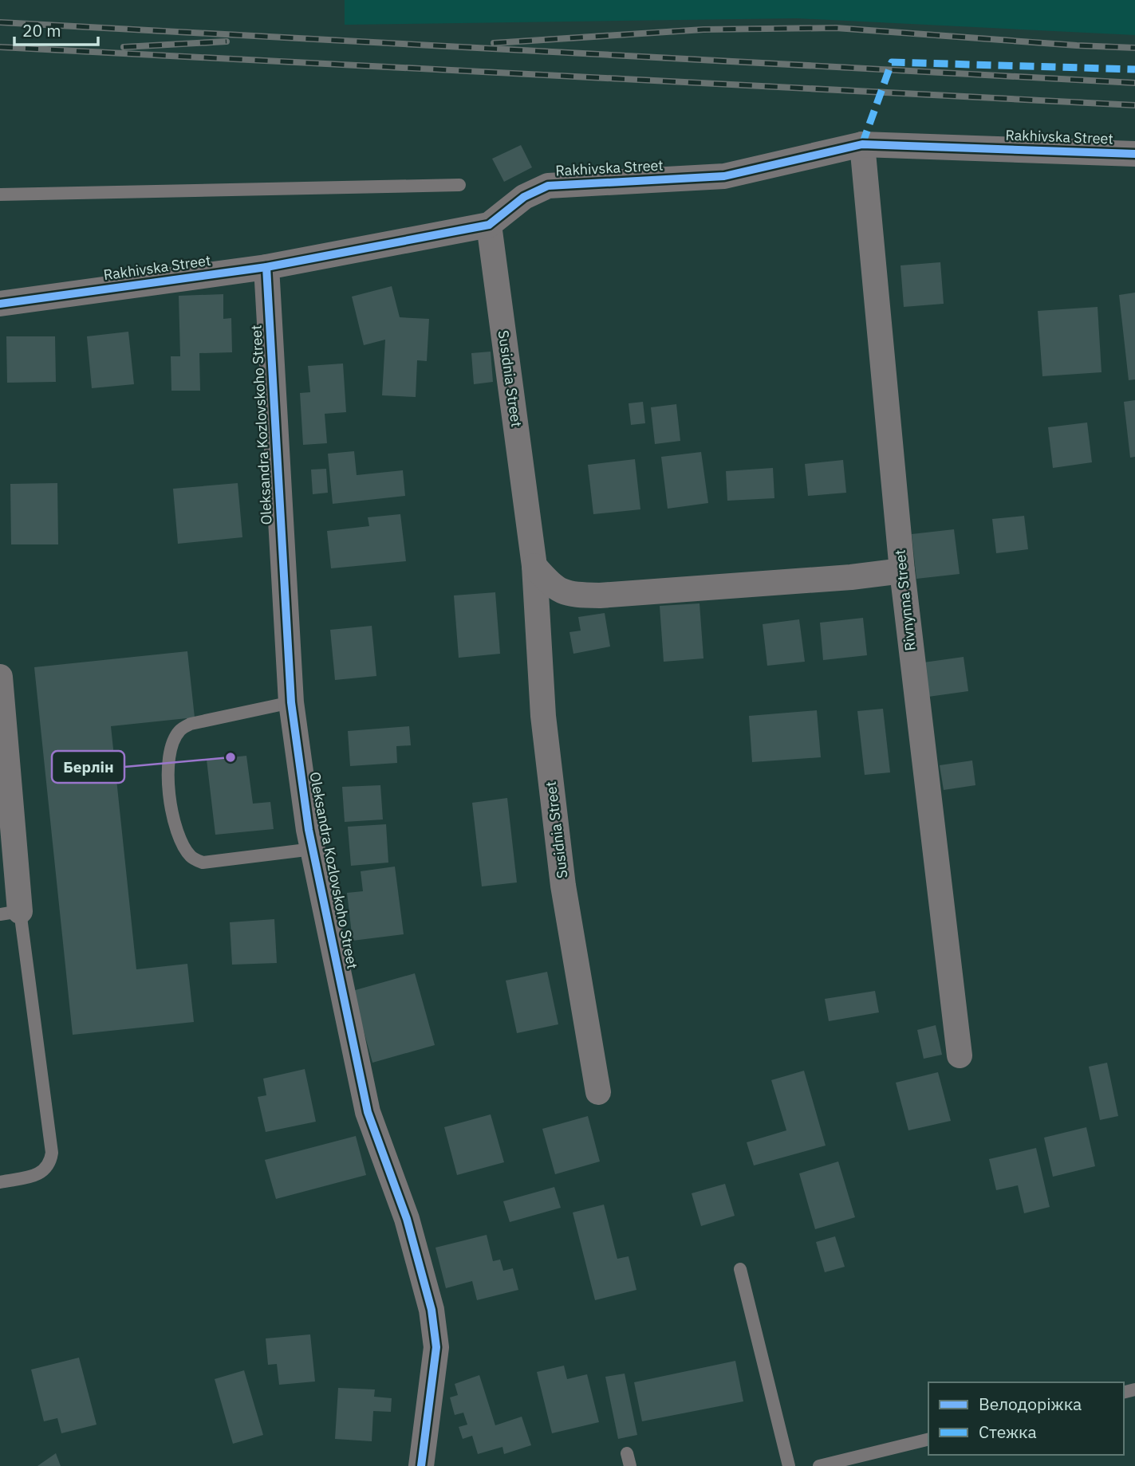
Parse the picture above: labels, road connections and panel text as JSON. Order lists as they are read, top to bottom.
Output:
{
  "streets": {
    "street": [
      "Rakhivska Street",
      "Susidnia Street",
      "Oleksandra Kozlovskoho Street",
      "Rivnynna Street"
    ]
  },
  "crossings": [
    ["Rakhivska Street", "Susidnia Street"],
    ["Rakhivska Street", "Oleksandra Kozlovskoho Street"],
    ["Rakhivska Street", "Rivnynna Street"]
  ],
  "places": ["Берлін"],
  "legend": ["Велодоріжка", "Стежка"],
  "scale_bar": "20 m"
}
